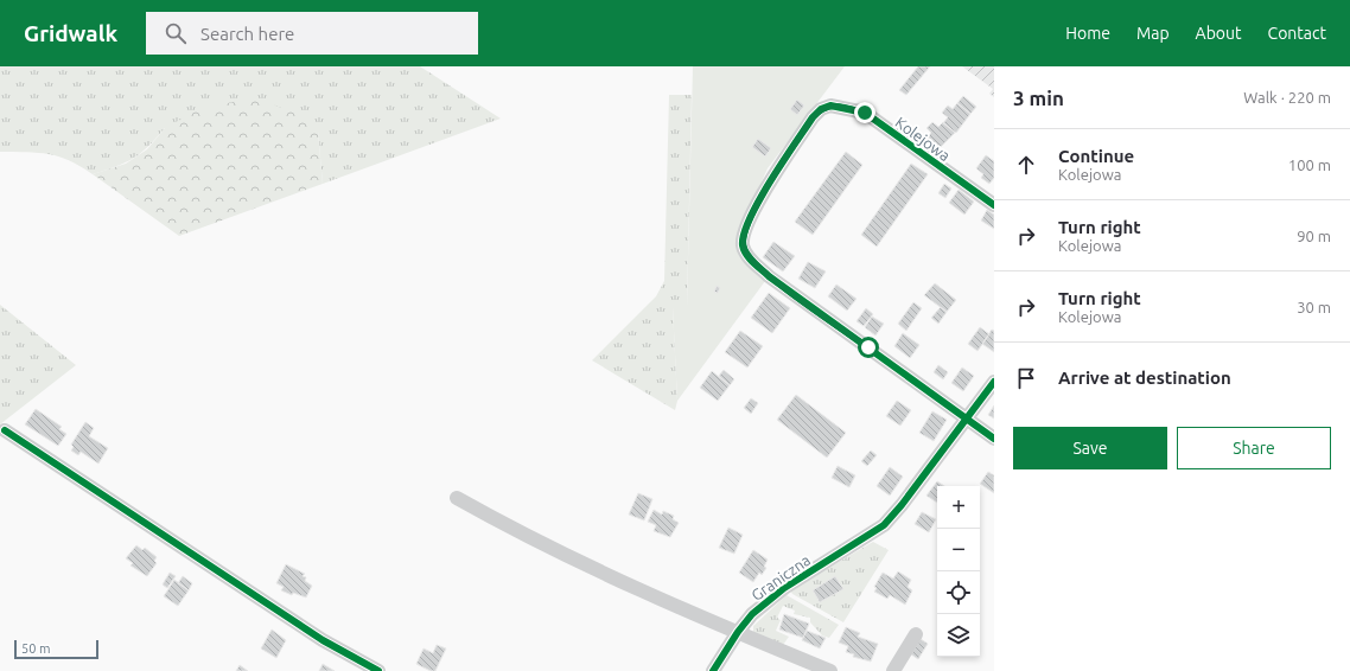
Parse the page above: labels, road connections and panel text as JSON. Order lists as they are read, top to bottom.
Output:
{
  "streets": {
    "street": ["Kolejowa", "Graniczna"]
  },
  "crossings": [
    ["Kolejowa", "Graniczna"]
  ],
  "scale_bar": "50 m",
  "page": {
    "header": "Gridwalk",
    "search": "Search here",
    "nav": [
      "Home",
      "Map",
      "About",
      "Contact"
    ],
    "heading": ["3 min", "Walk · 220 m"],
    "list": [
      ["Continue", "Kolejowa", "100 m"],
      ["Turn right", "Kolejowa", "90 m"],
      ["Turn right", "Kolejowa", "30 m"],
      "Arrive at destination"
    ],
    "buttons": ["Save", "Share"],
    "map_buttons": ["+", "−"],
    "scale": "50 m"
  }
}
